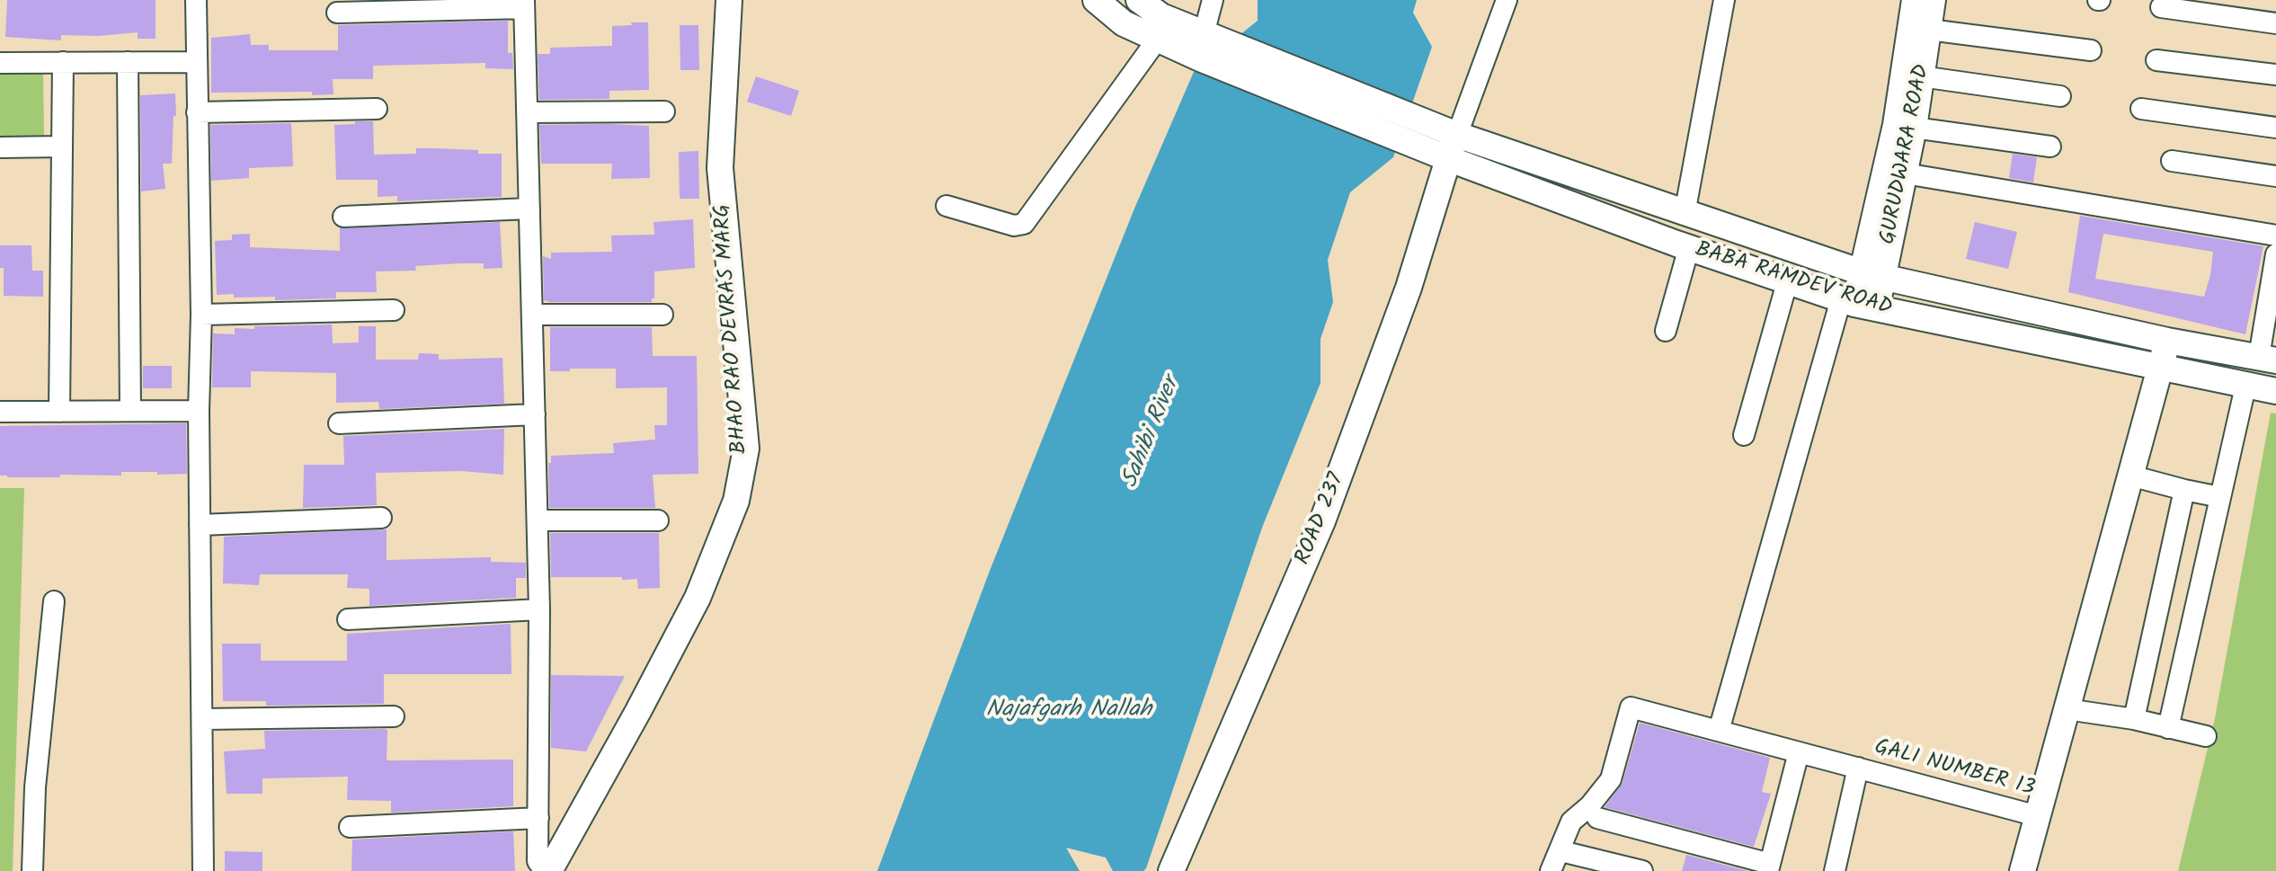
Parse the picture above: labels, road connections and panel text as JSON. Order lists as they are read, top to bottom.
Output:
{
  "streets": {
    "street": [
      "GURUDWARA ROAD",
      "BABA RAMDEV ROAD",
      "BHAO RAO DEVRAS MARG",
      "ROAD 237",
      "GALI NUMBER 13"
    ]
  },
  "crossings": [
    ["GURUDWARA ROAD", "BABA RAMDEV ROAD"],
    ["BABA RAMDEV ROAD", "ROAD 237"]
  ],
  "water": ["Sahibi River", "Najafgarh Nallah"]
}
